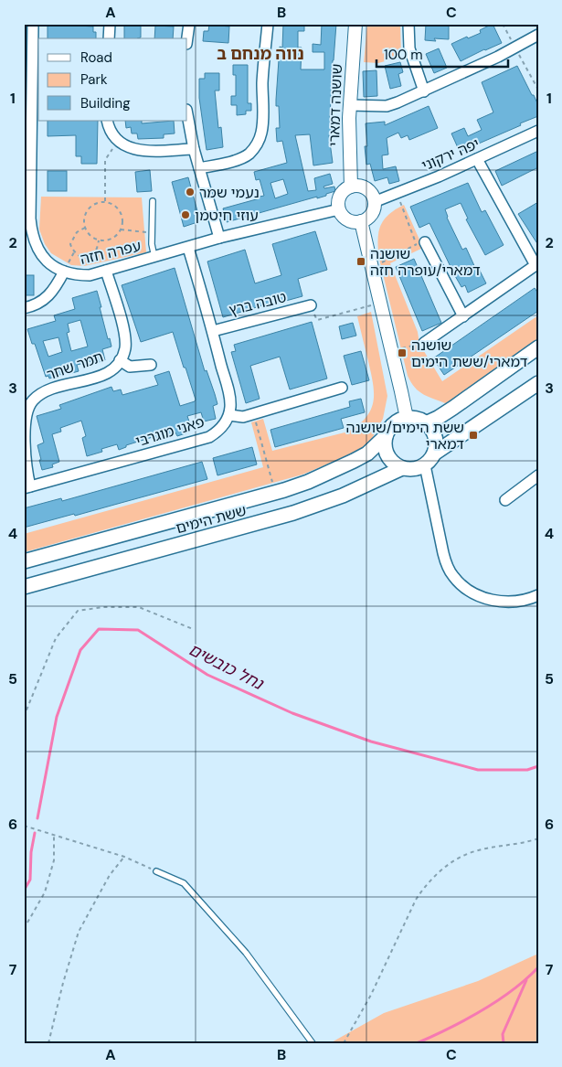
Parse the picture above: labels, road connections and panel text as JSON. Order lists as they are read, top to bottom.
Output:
{
  "streets": {
    "main road": ["ששת הימים"],
    "street": [
      "שושנה דמארי",
      "יפה ירקוני",
      "עפרה חזה",
      "טובה ברץ",
      "תמר שחר",
      "פאני מוגרבי"
    ]
  },
  "crossings": [
    ["שושנה דמארי", "יפה ירקוני"],
    ["שושנה דמארי", "עפרה חזה"],
    ["יפה ירקוני", "עפרה חזה"],
    ["עפרה חזה", "טובה ברץ"],
    ["עפרה חזה", "תמר שחר"],
    ["טובה ברץ", "פאני מוגרבי"],
    ["תמר שחר", "פאני מוגרבי"]
  ],
  "districts": ["נווה מנחם ב"],
  "water": ["נחל כובשים"],
  "places": {
    "other": ["נעמי שמר", "עוזי חיטמן"],
    "transit": ["שושנה דמארי/עופרה חזה", "שושנה דמארי/ששת הימים", "ששת הימים/שושנה דמארי"]
  },
  "legend": ["Road", "Park", "Building"],
  "scale_bar": "100 m",
  "grid": {
    "columns": ["A", "B", "C"],
    "rows": [
      "1",
      "2",
      "3",
      "4",
      "5",
      "6",
      "7"
    ]
  }
}
